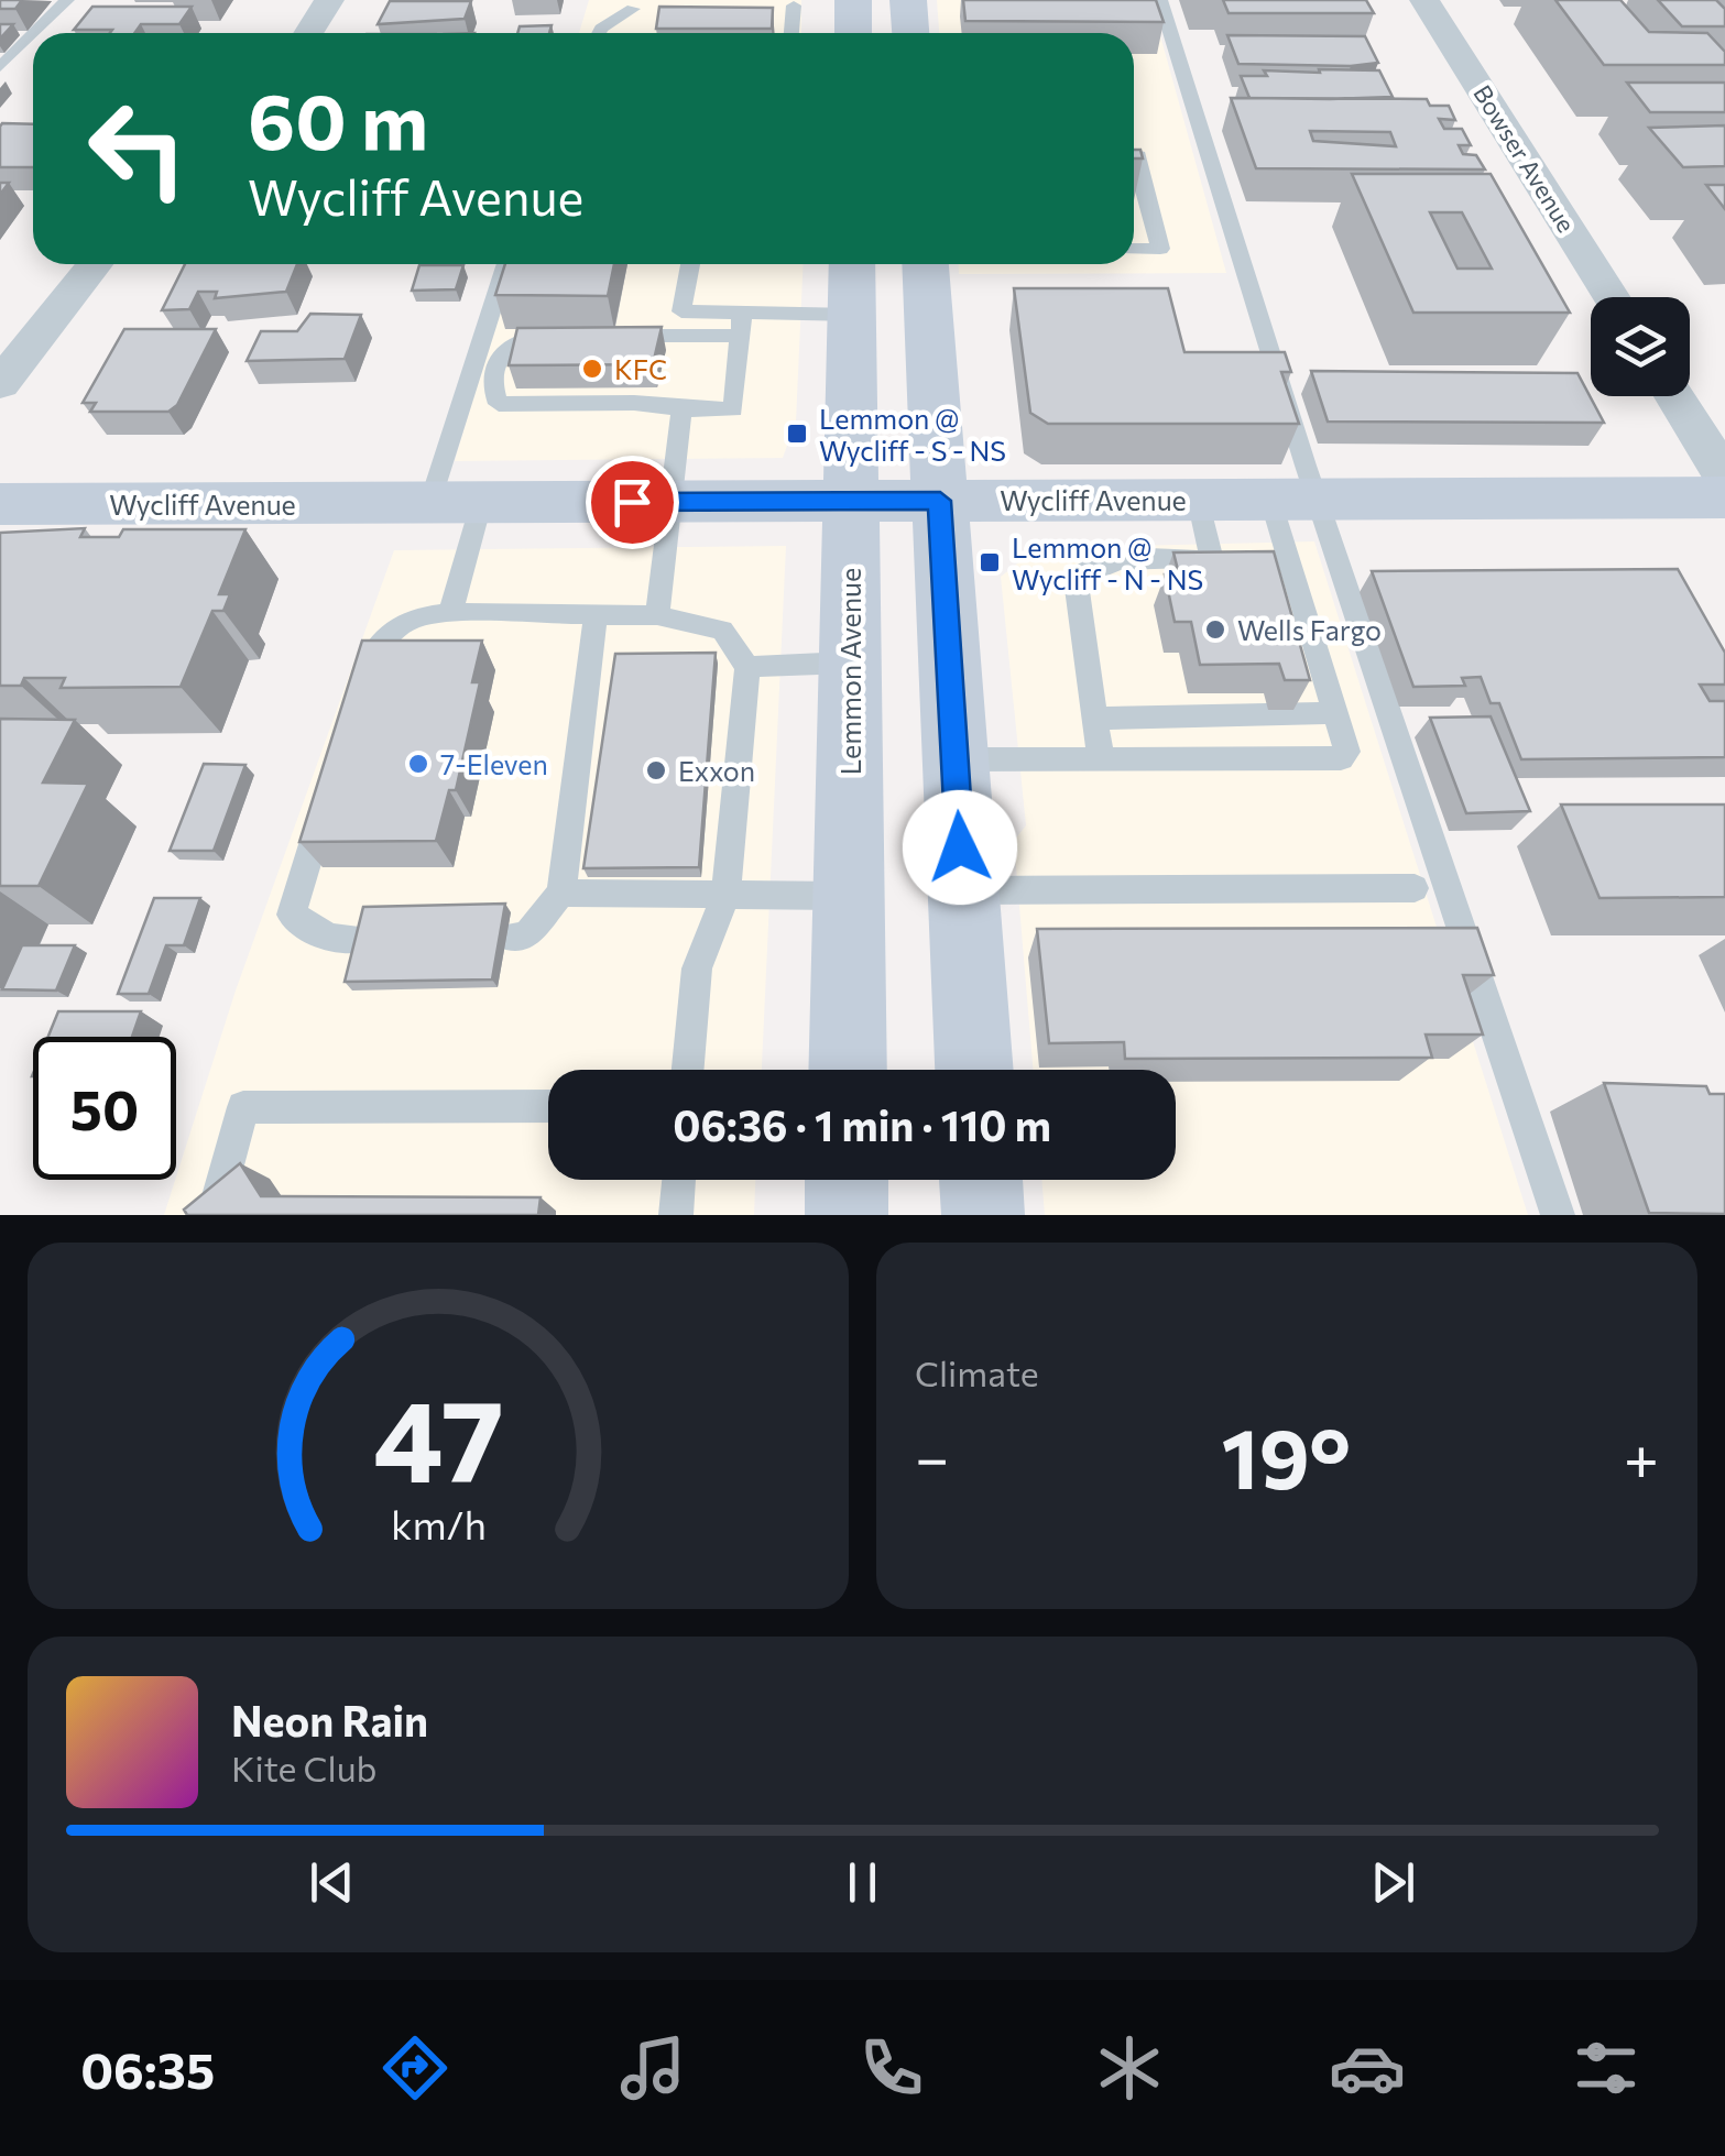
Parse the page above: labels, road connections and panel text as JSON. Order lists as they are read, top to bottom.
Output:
{
  "streets": {
    "main road": ["Wycliff Avenue", "Lemmon Avenue"],
    "street": ["Bowser Avenue"]
  },
  "crossings": [
    ["Wycliff Avenue", "Lemmon Avenue"]
  ],
  "places": {
    "other": [
      "KFC",
      "Wells Fargo",
      "7-Eleven",
      "Exxon"
    ],
    "transit": ["Lemmon @ Wycliff - S - NS", "Lemmon @ Wycliff - N - NS"]
  },
  "page": {
    "turn": ["60 m", "Wycliff Avenue"],
    "limit": "50",
    "trip": "06:36 · 1 min · 110 m",
    "tile": "Climate",
    "heat": ["−", "19°", "+"],
    "song": ["Neon Rain", "Kite Club"],
    "tabs": "06:35",
    "gauge": ["47", "km/h"]
  }
}
